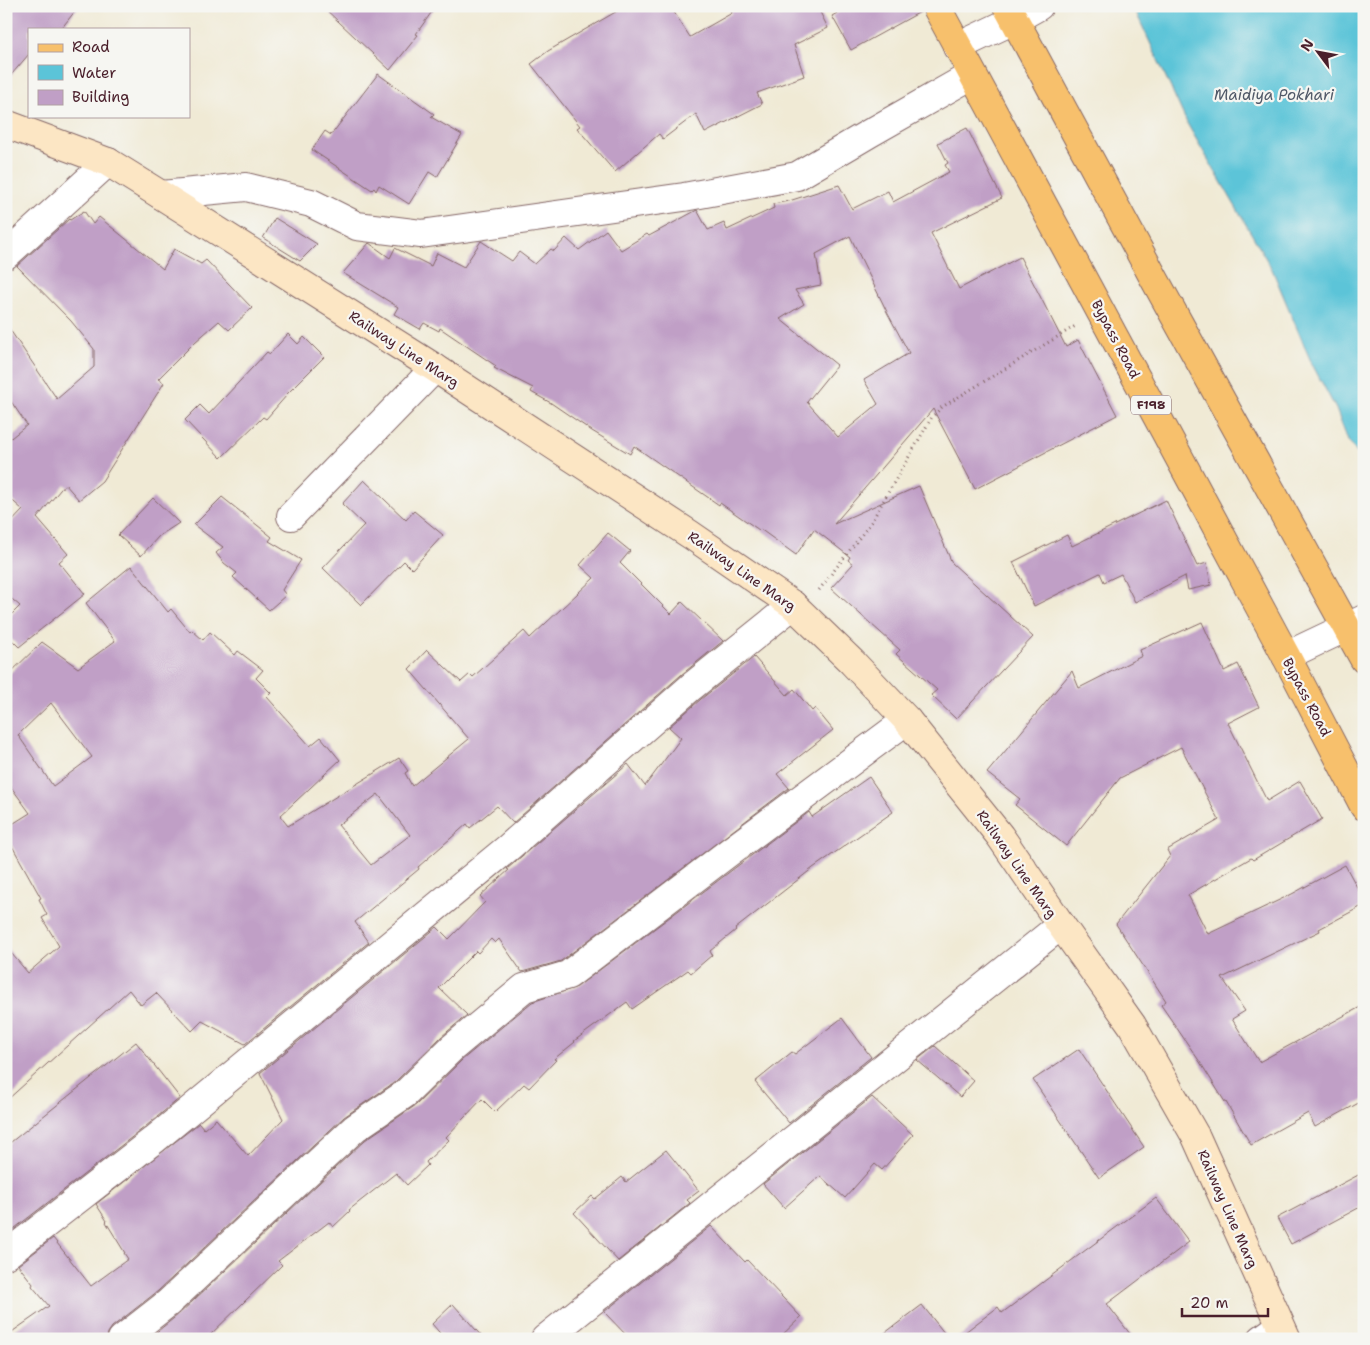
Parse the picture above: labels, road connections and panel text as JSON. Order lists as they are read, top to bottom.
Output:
{
  "streets": {
    "main road": ["Bypass Road", "Railway Line Marg", "F198"]
  },
  "water": ["Maidiya Pokhari"],
  "legend": ["Road", "Water", "Building"],
  "scale_bar": "20 m",
  "north": "top left"
}
